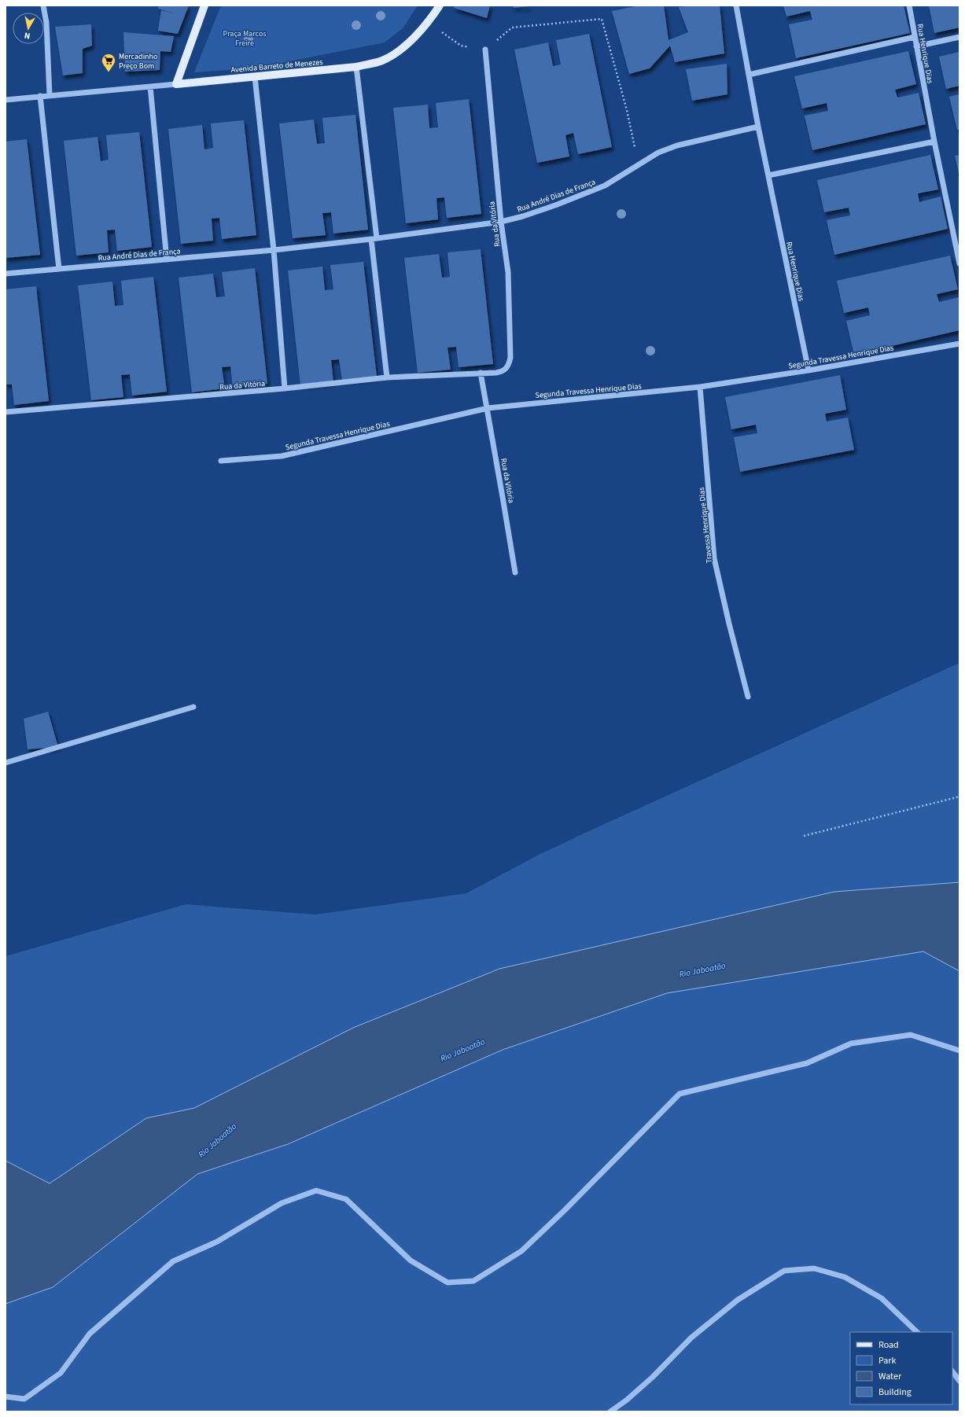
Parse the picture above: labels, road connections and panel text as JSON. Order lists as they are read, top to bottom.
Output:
{
  "streets": {
    "main road": ["Avenida Barreto de Menezes"],
    "street": [
      "Rua Henrique Dias",
      "Rua André Dias de França",
      "Rua da Vitória",
      "Segunda Travessa Henrique Dias",
      "Travessa Henrique Dias"
    ]
  },
  "crossings": [
    ["Rua Henrique Dias", "Rua André Dias de França"],
    ["Rua Henrique Dias", "Segunda Travessa Henrique Dias"],
    ["Rua André Dias de França", "Rua da Vitória"],
    ["Rua da Vitória", "Segunda Travessa Henrique Dias"],
    ["Segunda Travessa Henrique Dias", "Travessa Henrique Dias"]
  ],
  "water": ["Rio Jaboatão"],
  "parks": ["Praça Marcos Freire"],
  "places": {
    "supermarket": ["Mercadinho Preço Bom"]
  },
  "legend": [
    "Road",
    "Park",
    "Water",
    "Building"
  ],
  "north": "bottom"
}
